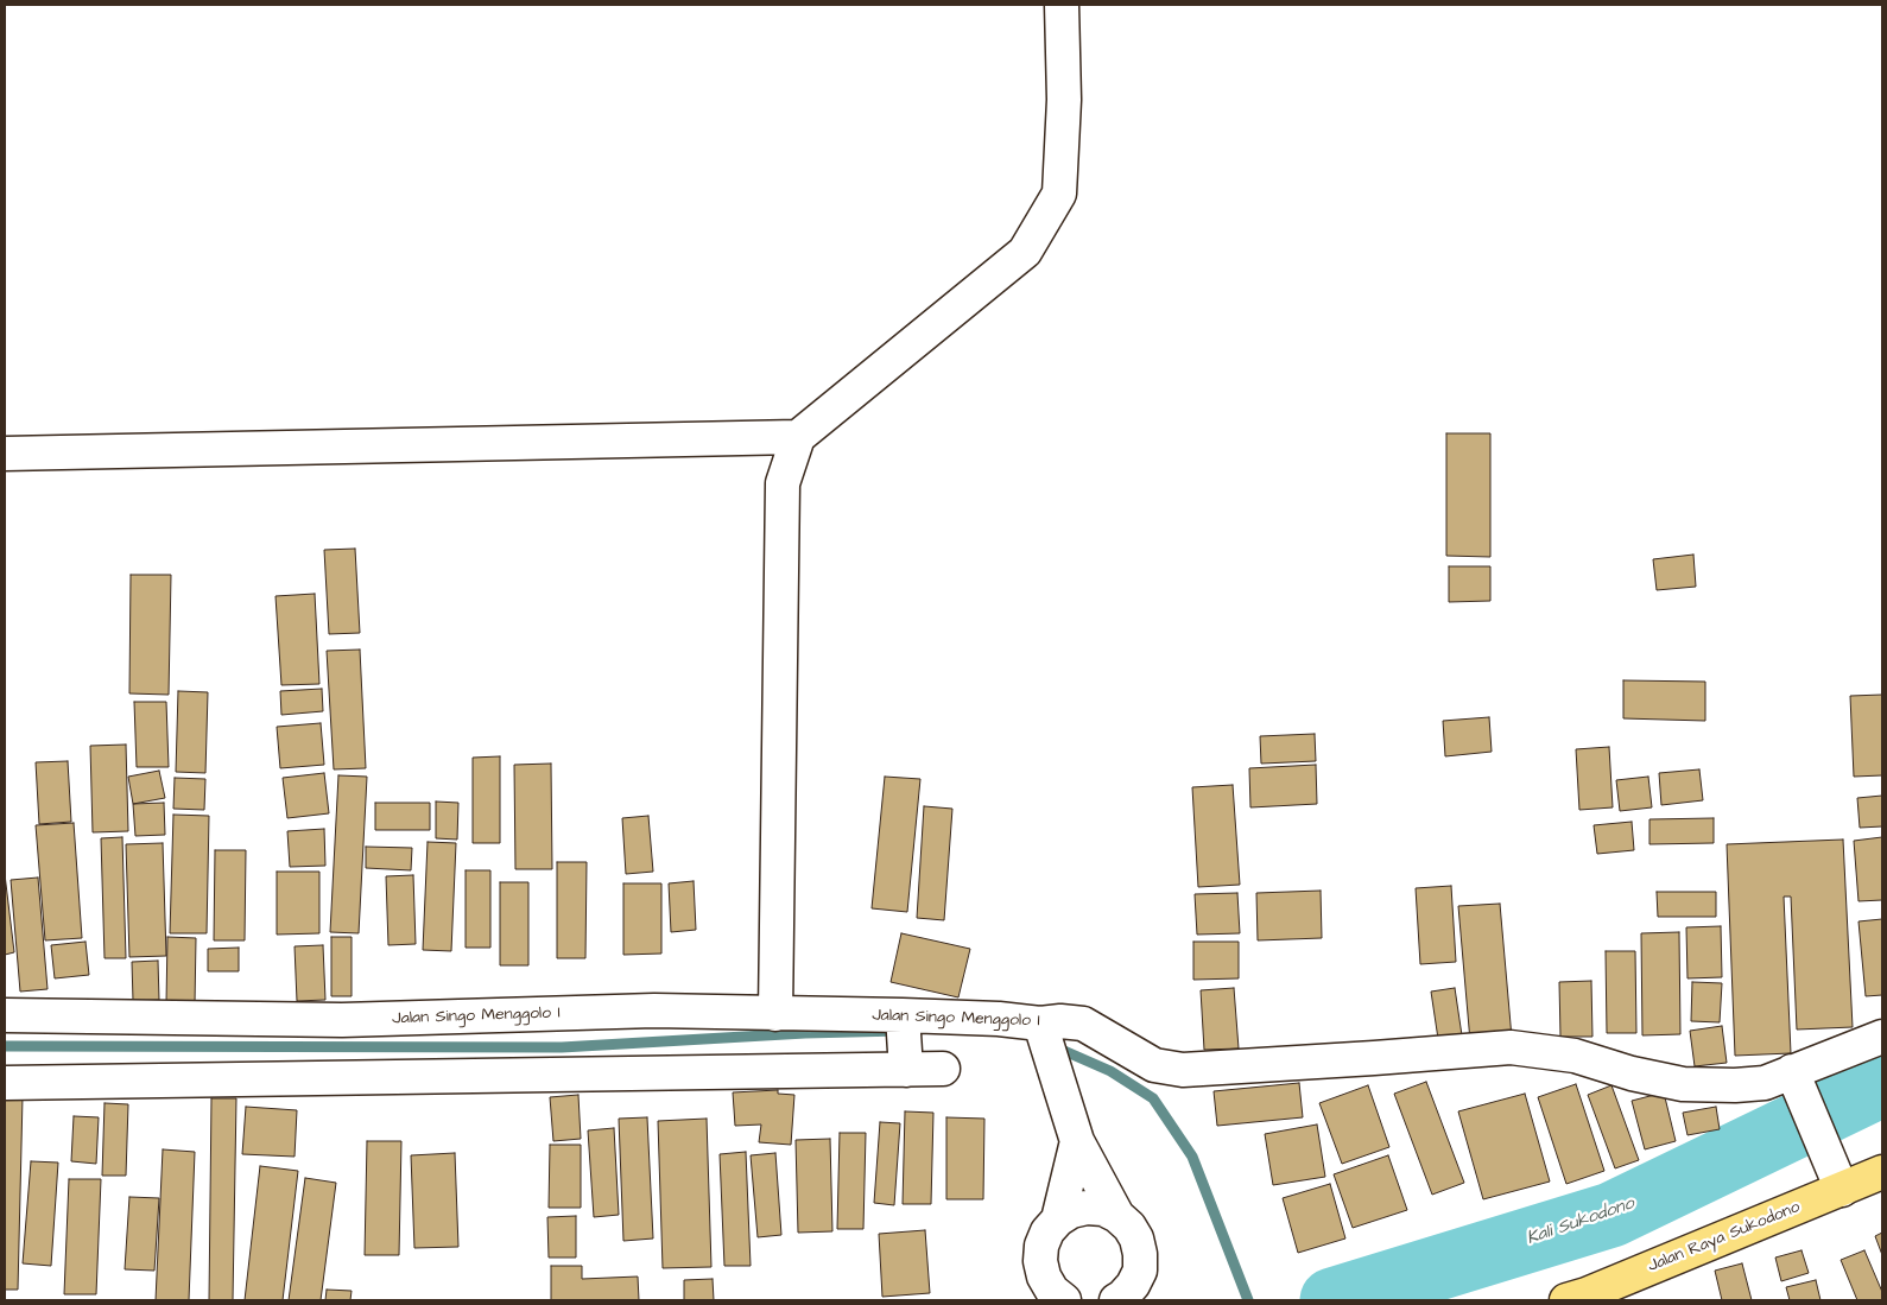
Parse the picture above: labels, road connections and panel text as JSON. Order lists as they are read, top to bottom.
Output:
{
  "streets": {
    "main road": ["Jalan Raya Sukodono"],
    "street": ["Jalan Singo Menggolo I"]
  },
  "water": ["Kali Sukodono"]
}
